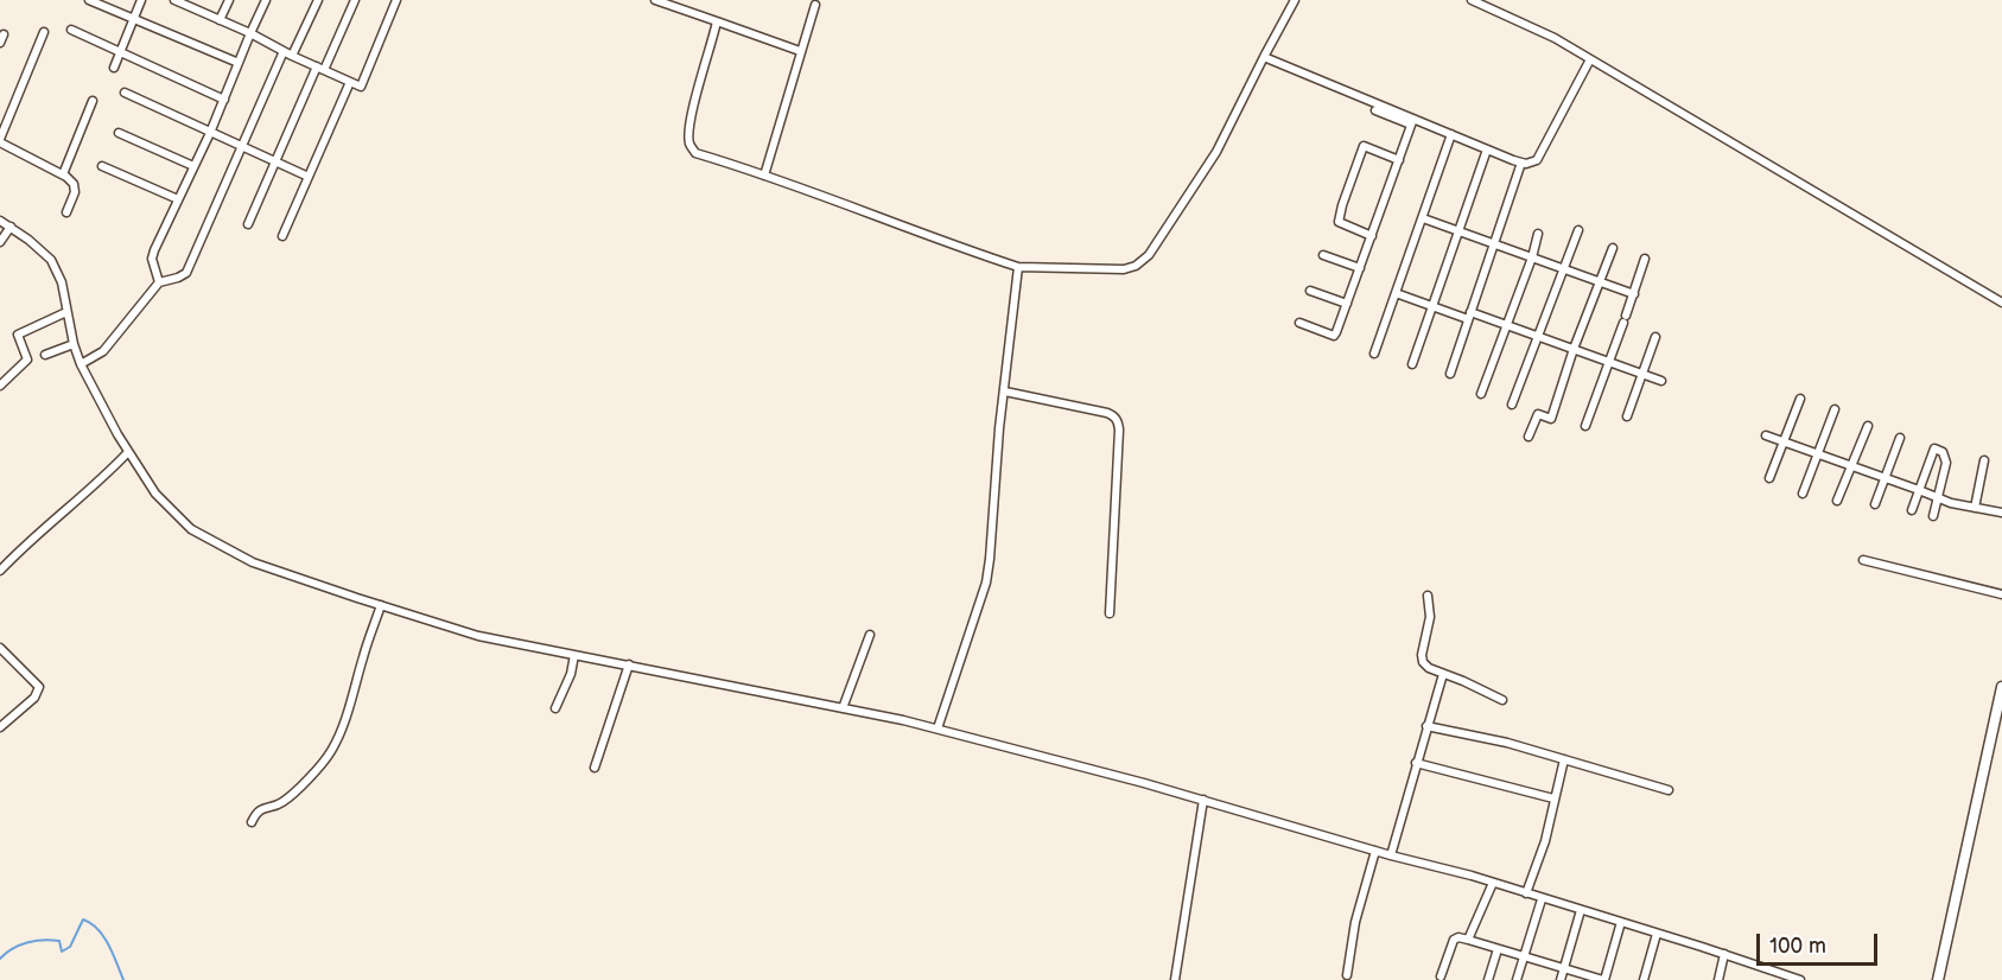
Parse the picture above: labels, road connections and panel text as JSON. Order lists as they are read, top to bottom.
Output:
{
  "scale_bar": "100 m"
}
